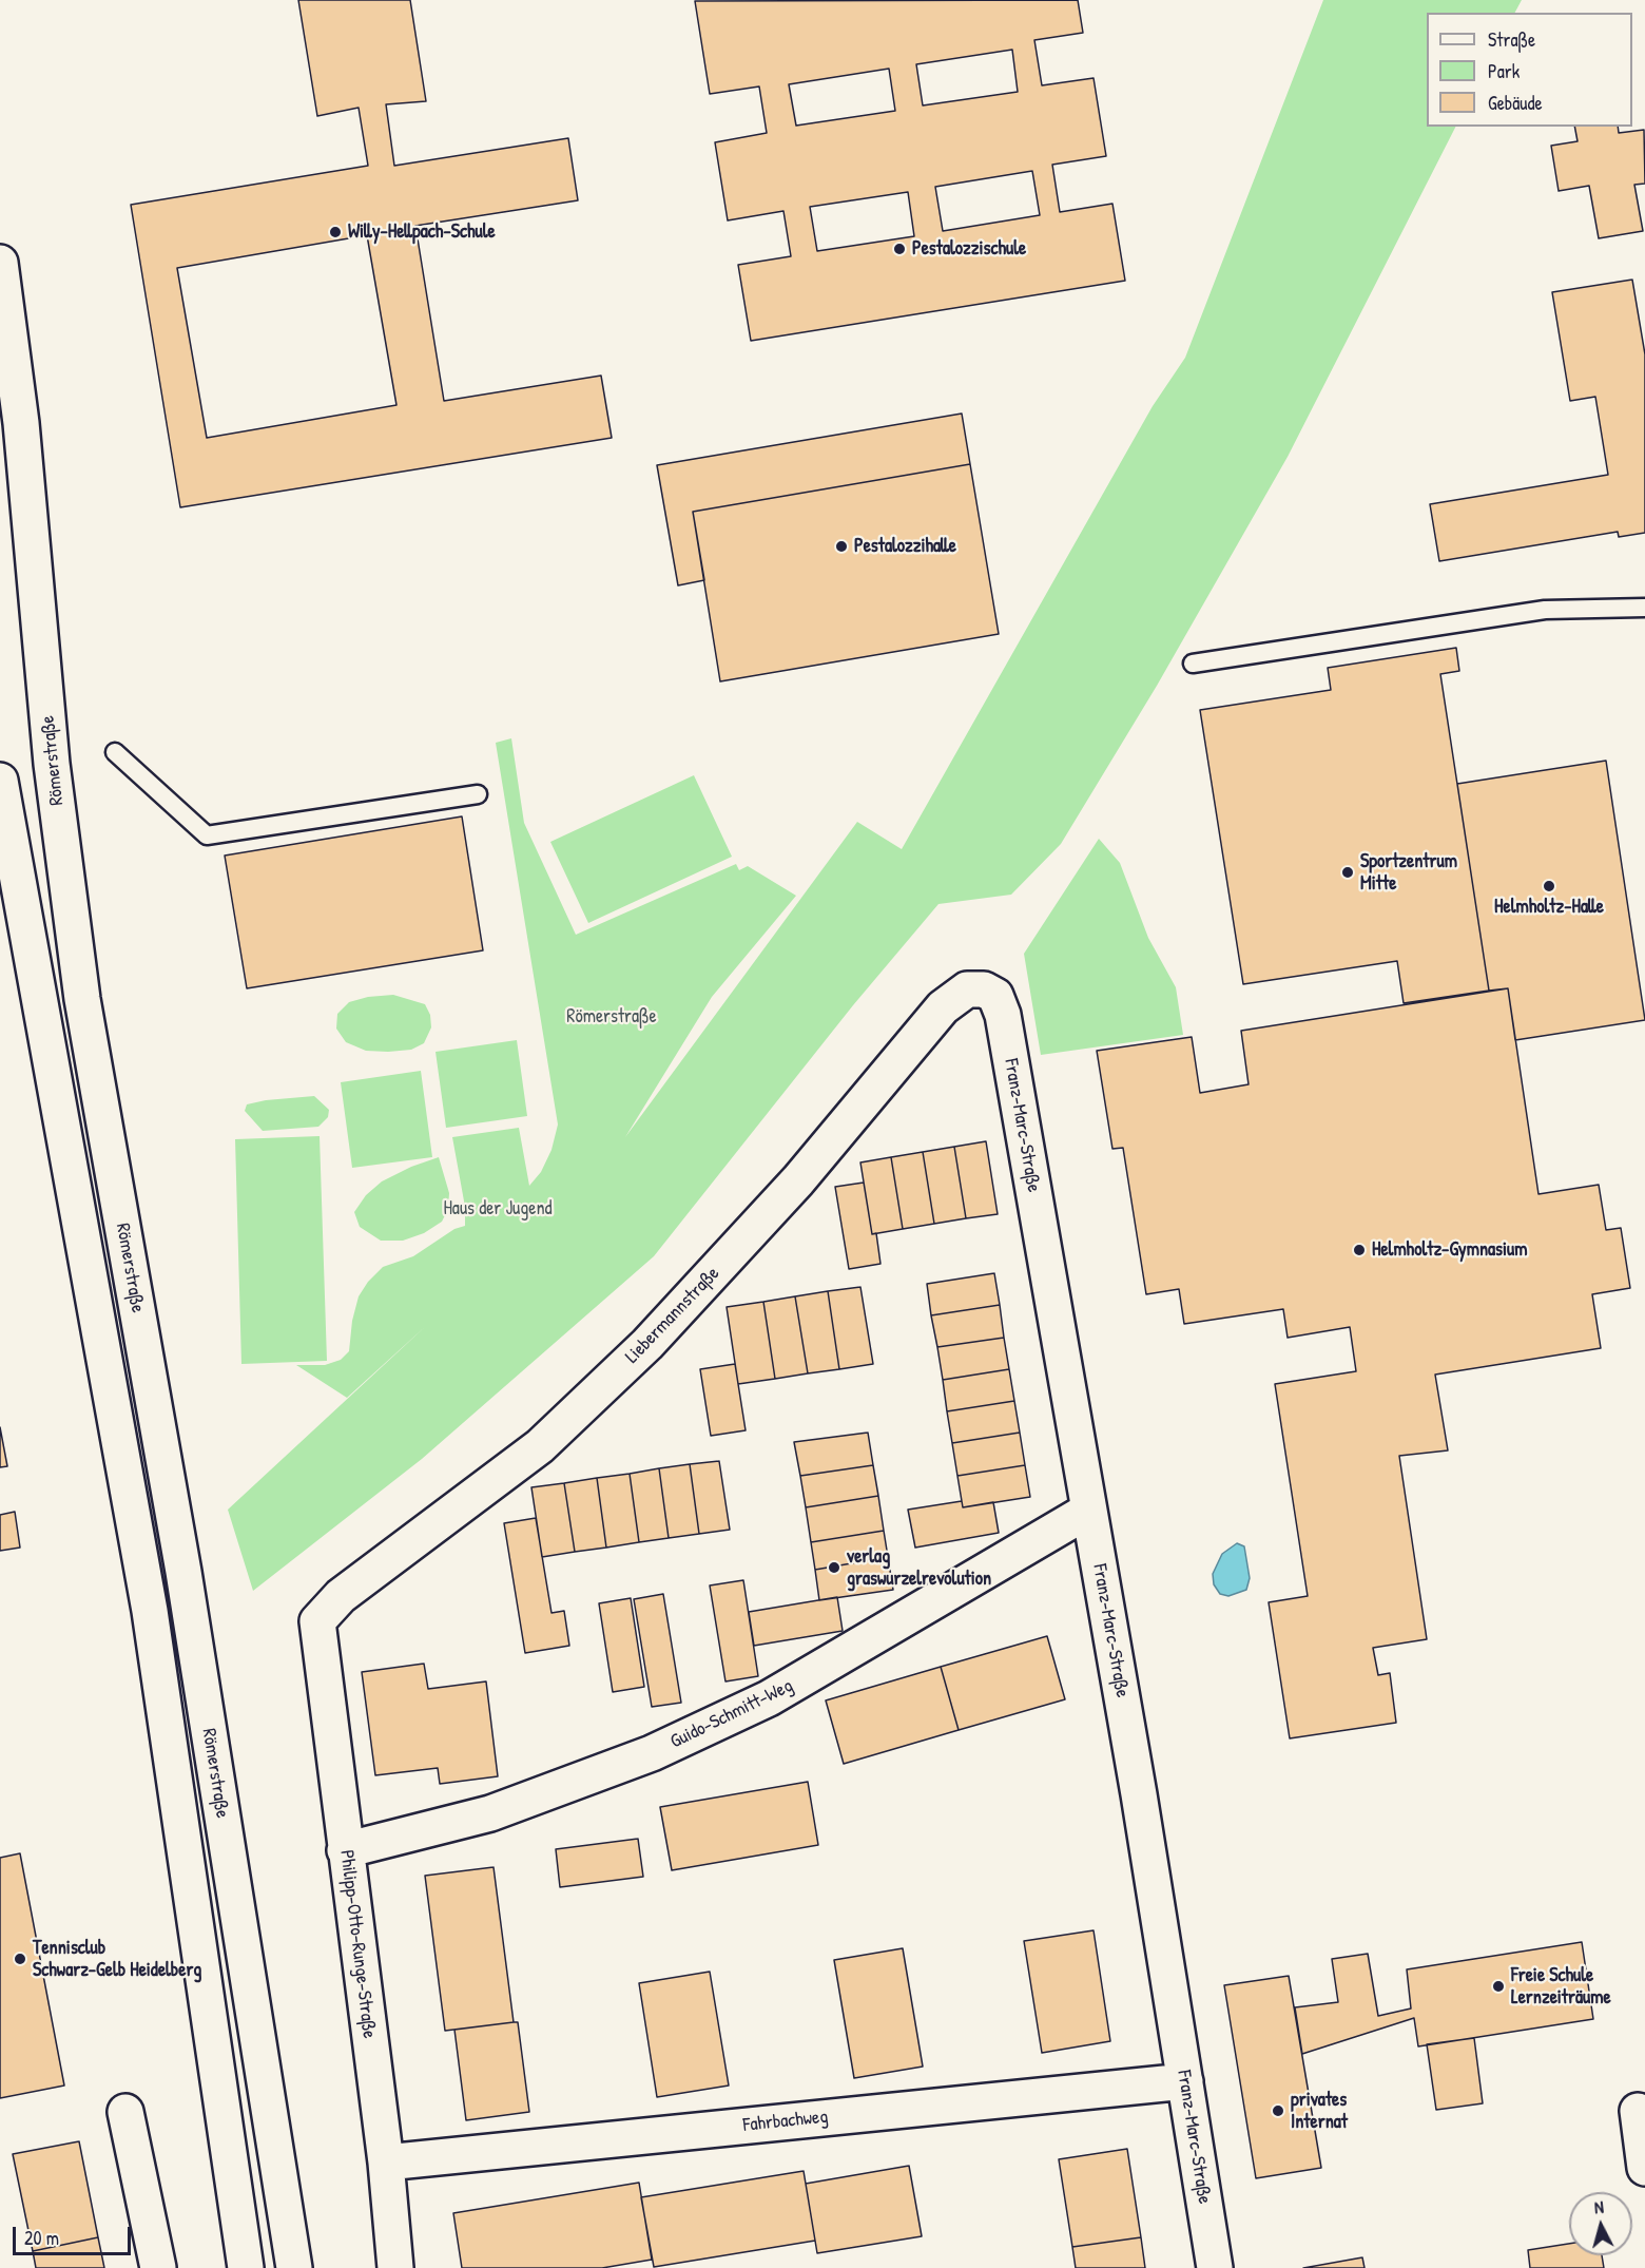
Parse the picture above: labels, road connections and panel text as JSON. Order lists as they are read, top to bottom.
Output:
{
  "streets": {
    "street": [
      "Römerstraße",
      "Franz-Marc-Straße",
      "Liebermannstraße",
      "Guido-Schmitt-Weg",
      "Philipp-Otto-Runge-Straße",
      "Fahrbachweg"
    ]
  },
  "crossings": [
    ["Franz-Marc-Straße", "Liebermannstraße"],
    ["Franz-Marc-Straße", "Guido-Schmitt-Weg"],
    ["Franz-Marc-Straße", "Fahrbachweg"],
    ["Liebermannstraße", "Philipp-Otto-Runge-Straße"],
    ["Guido-Schmitt-Weg", "Philipp-Otto-Runge-Straße"],
    ["Philipp-Otto-Runge-Straße", "Fahrbachweg"]
  ],
  "parks": ["Römerstraße", "Haus der Jugend"],
  "places": [
    "Willy-Hellpach-Schule",
    "Pestalozzischule",
    "Pestalozzihalle",
    "Sportzentrum Mitte",
    "Helmholtz-Halle",
    "Helmholtz-Gymnasium",
    "verlag graswurzelrevolution",
    "Tennisclub Schwarz-Gelb Heidelberg",
    "Freie Schule Lernzeiträume",
    "privates Internat"
  ],
  "legend": ["Straße", "Park", "Gebäude"],
  "scale_bar": "20 m",
  "north": "top"
}
